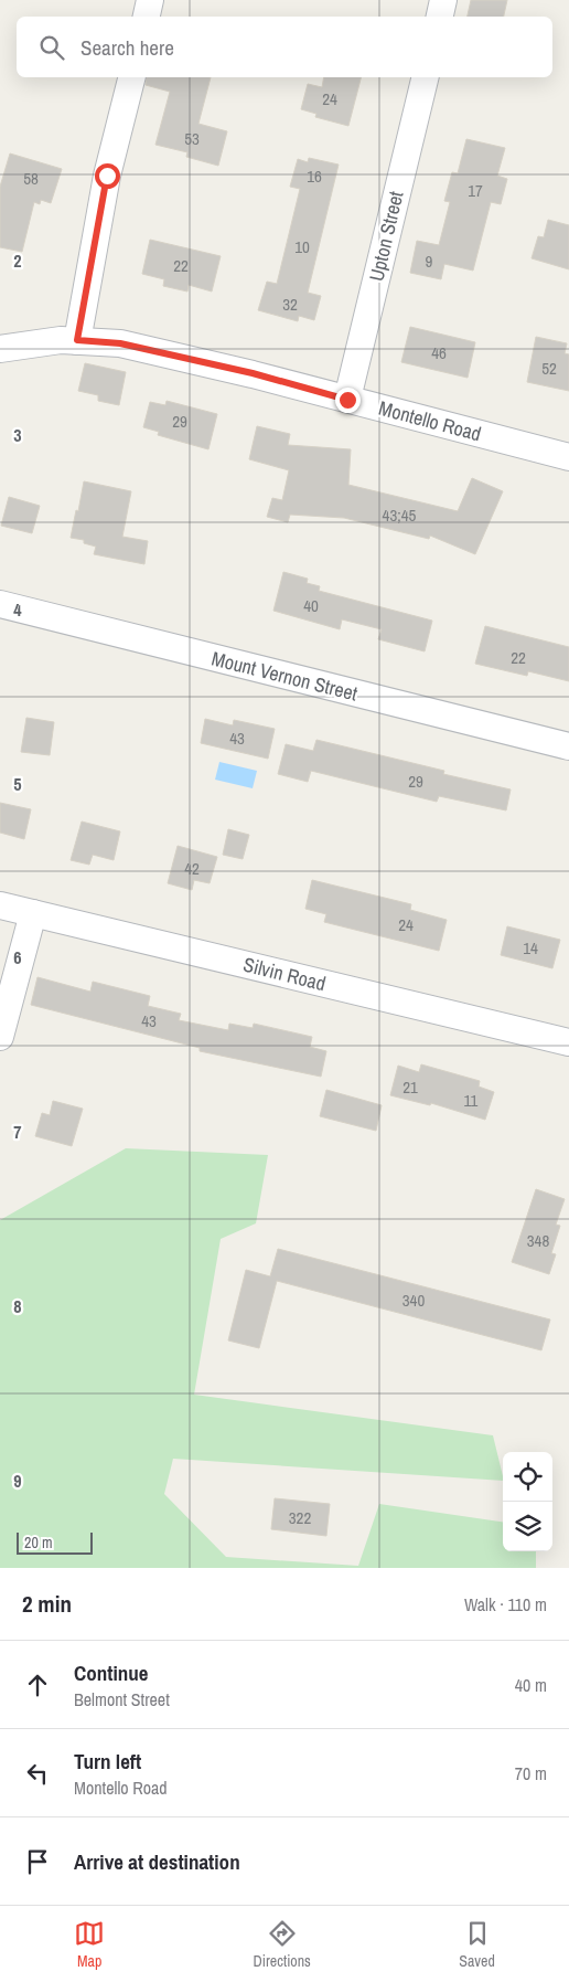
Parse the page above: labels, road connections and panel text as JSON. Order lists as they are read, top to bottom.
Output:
{
  "streets": {
    "street": [
      "Upton Street",
      "Montello Road",
      "Mount Vernon Street",
      "Silvin Road"
    ]
  },
  "crossings": [
    ["Upton Street", "Montello Road"]
  ],
  "house_numbers": [
    "24",
    "53",
    "16",
    "58",
    "17",
    "10",
    "9",
    "22",
    "32",
    "46",
    "52",
    "29",
    "43;45",
    "40",
    "22",
    "43",
    "29",
    "42",
    "24",
    "14",
    "43",
    "21",
    "11",
    "348",
    "340",
    "322"
  ],
  "scale_bar": "20 m",
  "page": {
    "search": "Search here",
    "scale": "20 m",
    "heading": ["2 min", "Walk · 110 m"],
    "list": [
      ["Continue", "Belmont Street", "40 m"],
      ["Turn left", "Montello Road", "70 m"],
      "Arrive at destination"
    ],
    "nav": ["Map", "Directions", "Saved"]
  },
  "grid": {
    "rows": [
      "2",
      "3",
      "4",
      "5",
      "6",
      "7",
      "8",
      "9"
    ]
  }
}
